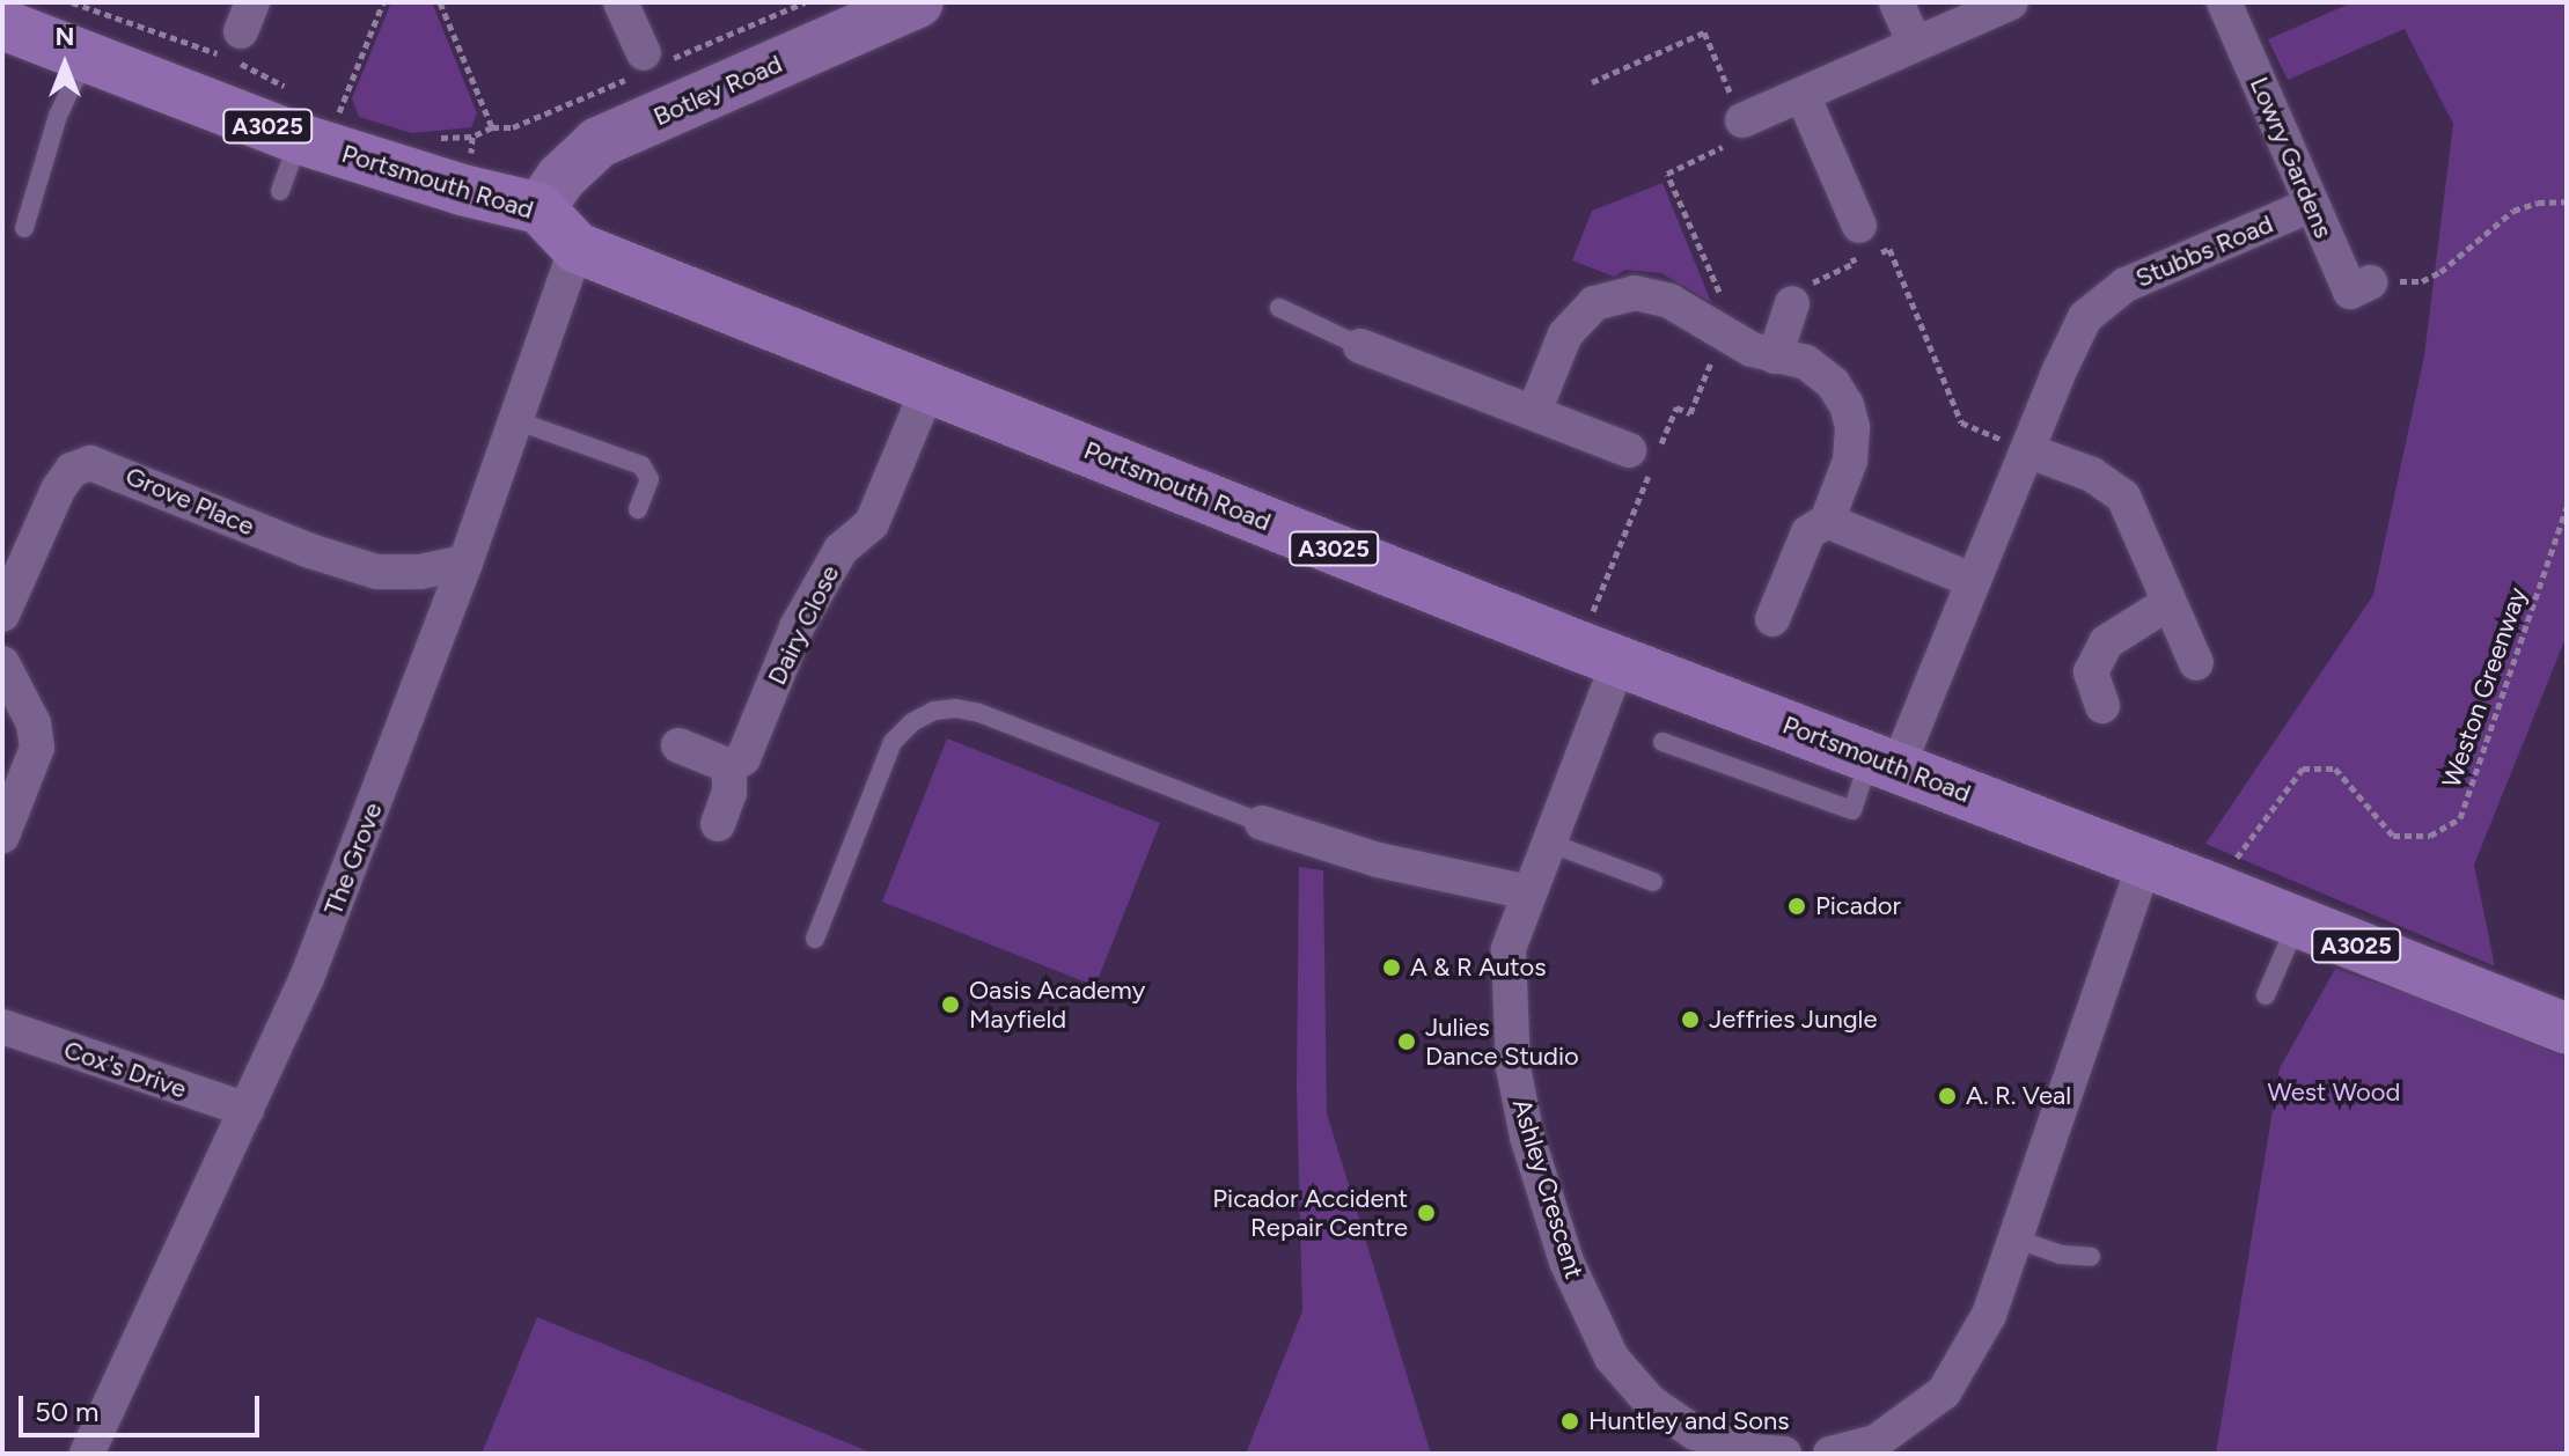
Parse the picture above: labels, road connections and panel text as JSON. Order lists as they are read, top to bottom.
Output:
{
  "streets": {
    "main road": ["Botley Road", "A3025", "Portsmouth Road"],
    "street": [
      "Lowry Gardens",
      "Stubbs Road",
      "Grove Place",
      "Dairy Close",
      "The Grove",
      "Cox's Drive",
      "Ashley Crescent"
    ],
    "path": ["Weston Greenway"]
  },
  "crossings": [
    ["Botley Road", "Portsmouth Road"],
    ["Lowry Gardens", "Stubbs Road"],
    ["Portsmouth Road", "Stubbs Road"],
    ["Portsmouth Road", "Dairy Close"],
    ["Portsmouth Road", "Weston Greenway"],
    ["Portsmouth Road", "The Grove"],
    ["Portsmouth Road", "Ashley Crescent"],
    ["Grove Place", "The Grove"],
    ["The Grove", "Cox's Drive"]
  ],
  "parks": ["West Wood"],
  "places": [
    "Picador",
    "A & R Autos",
    "Oasis Academy Mayfield",
    "Jeffries Jungle",
    "Julies Dance Studio",
    "A. R. Veal",
    "Picador Accident Repair Centre",
    "Huntley and Sons"
  ],
  "scale_bar": "50 m",
  "north": "top"
}
